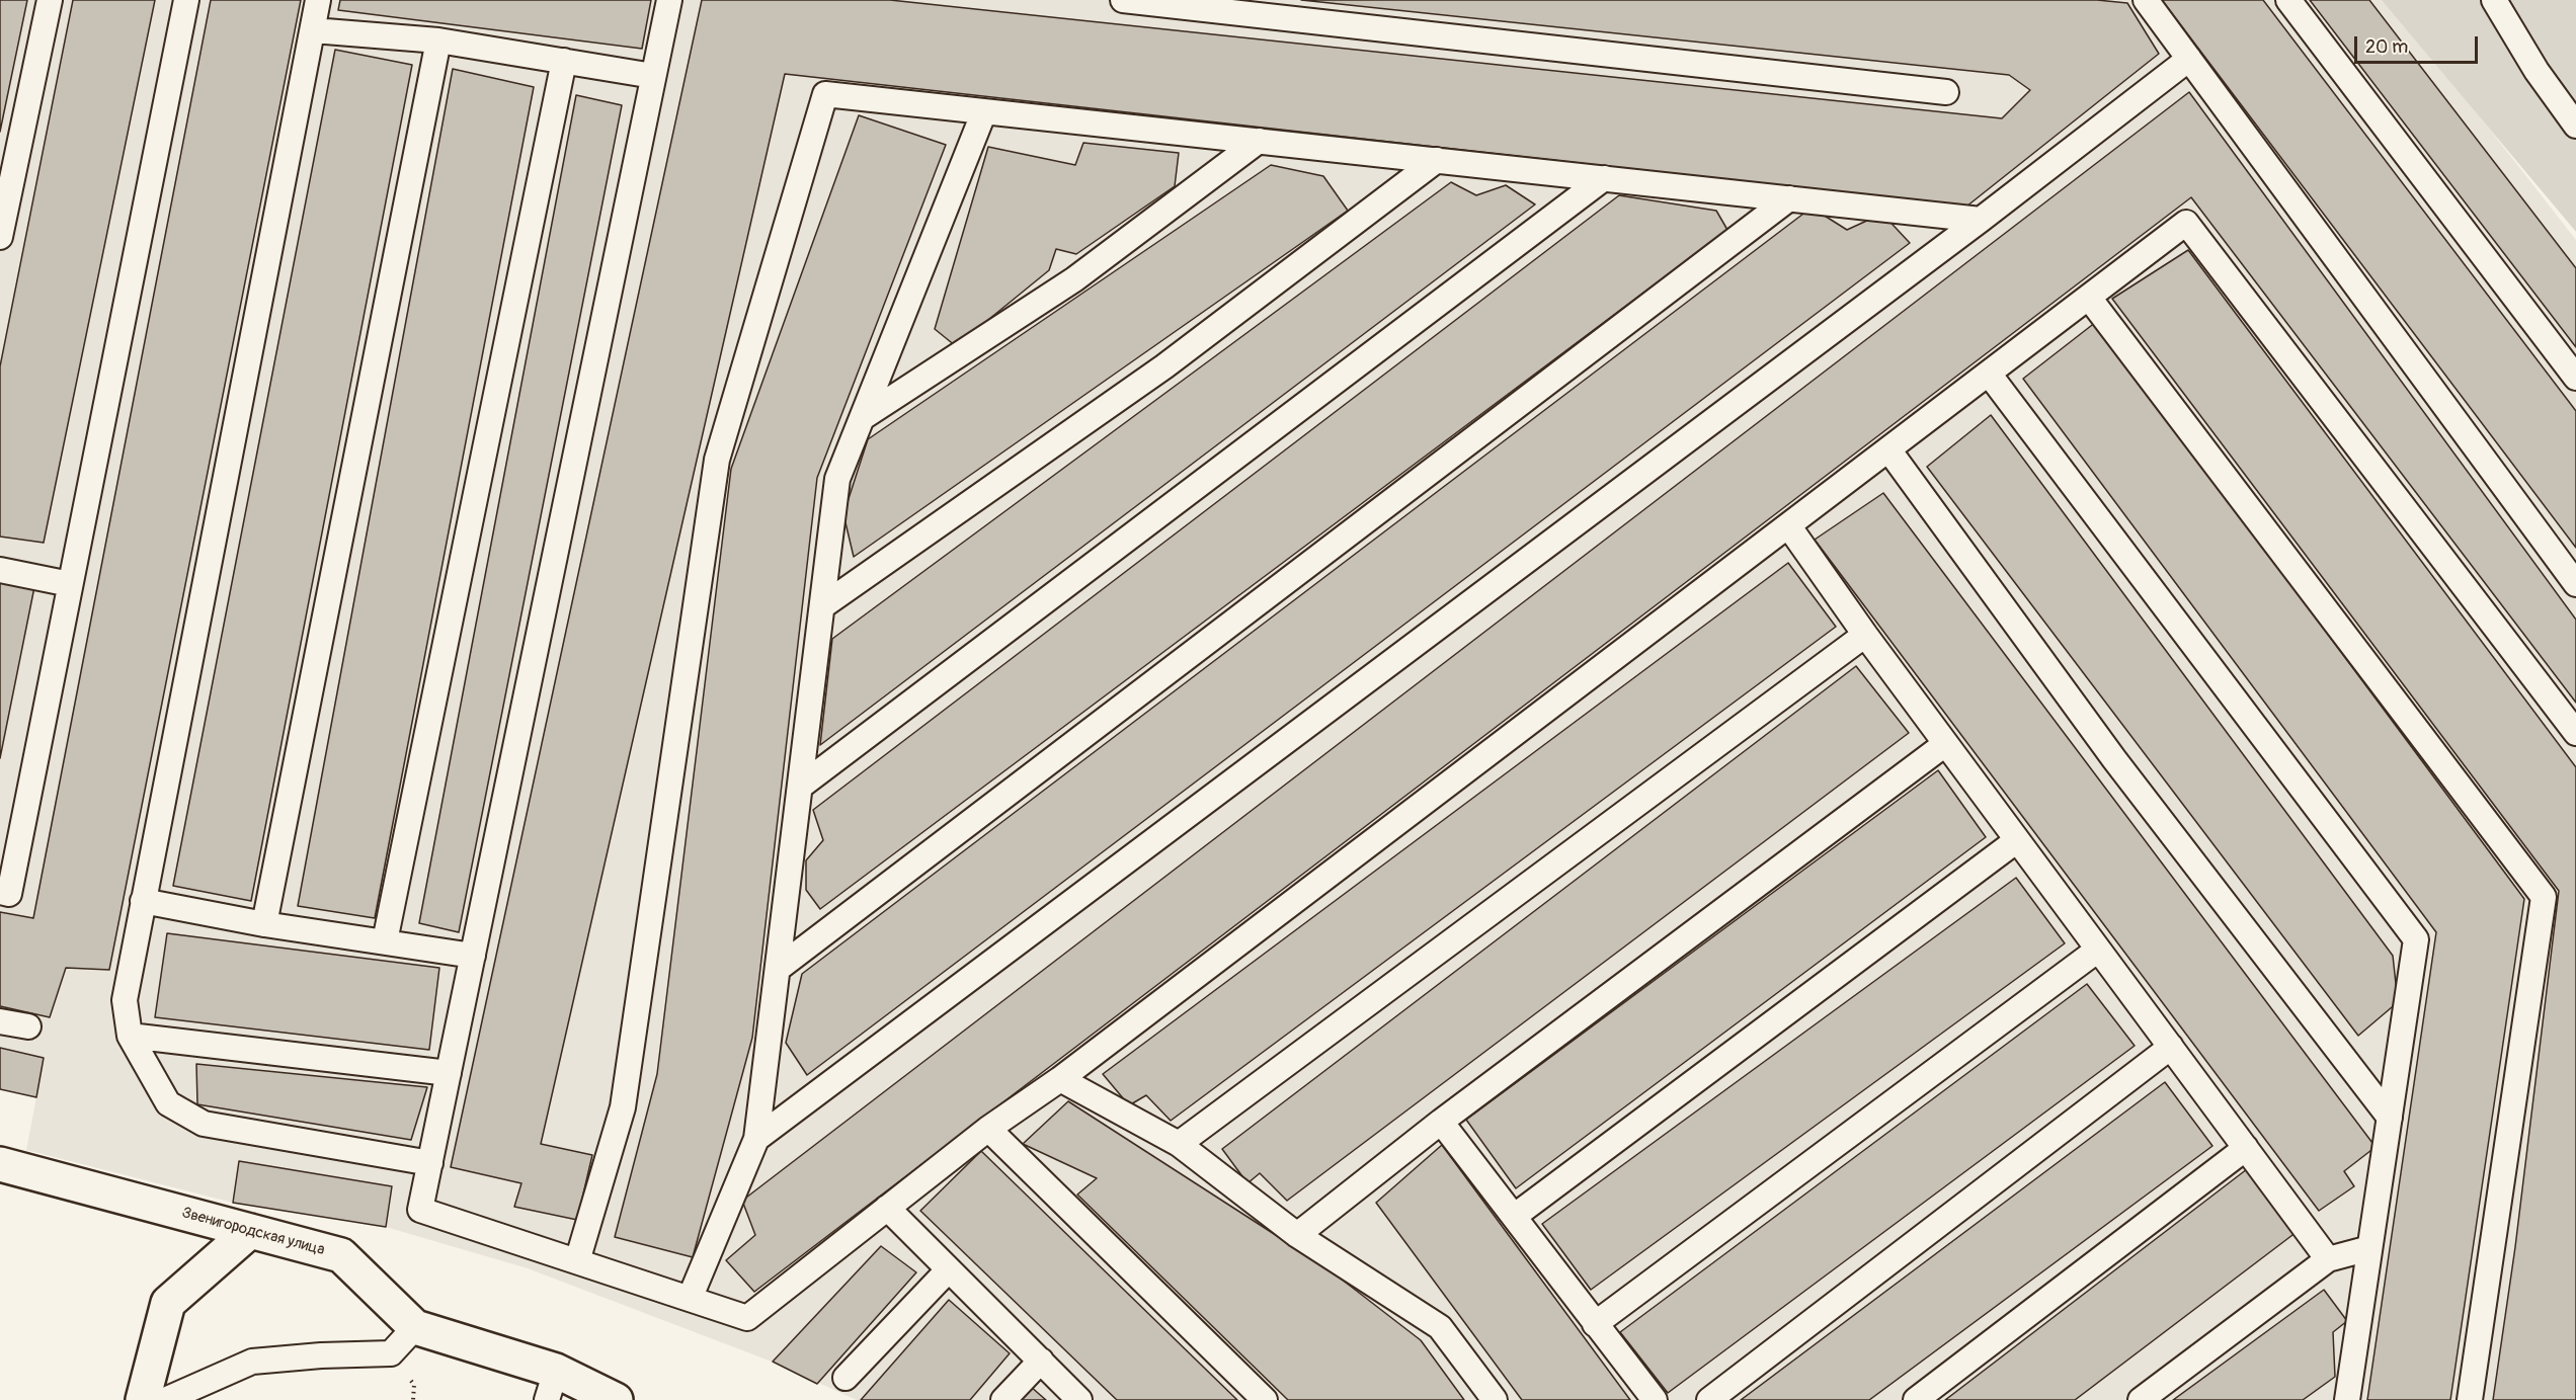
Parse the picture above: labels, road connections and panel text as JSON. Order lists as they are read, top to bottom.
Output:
{
  "streets": {
    "street": ["Звенигородская улица"]
  },
  "scale_bar": "20 m"
}
